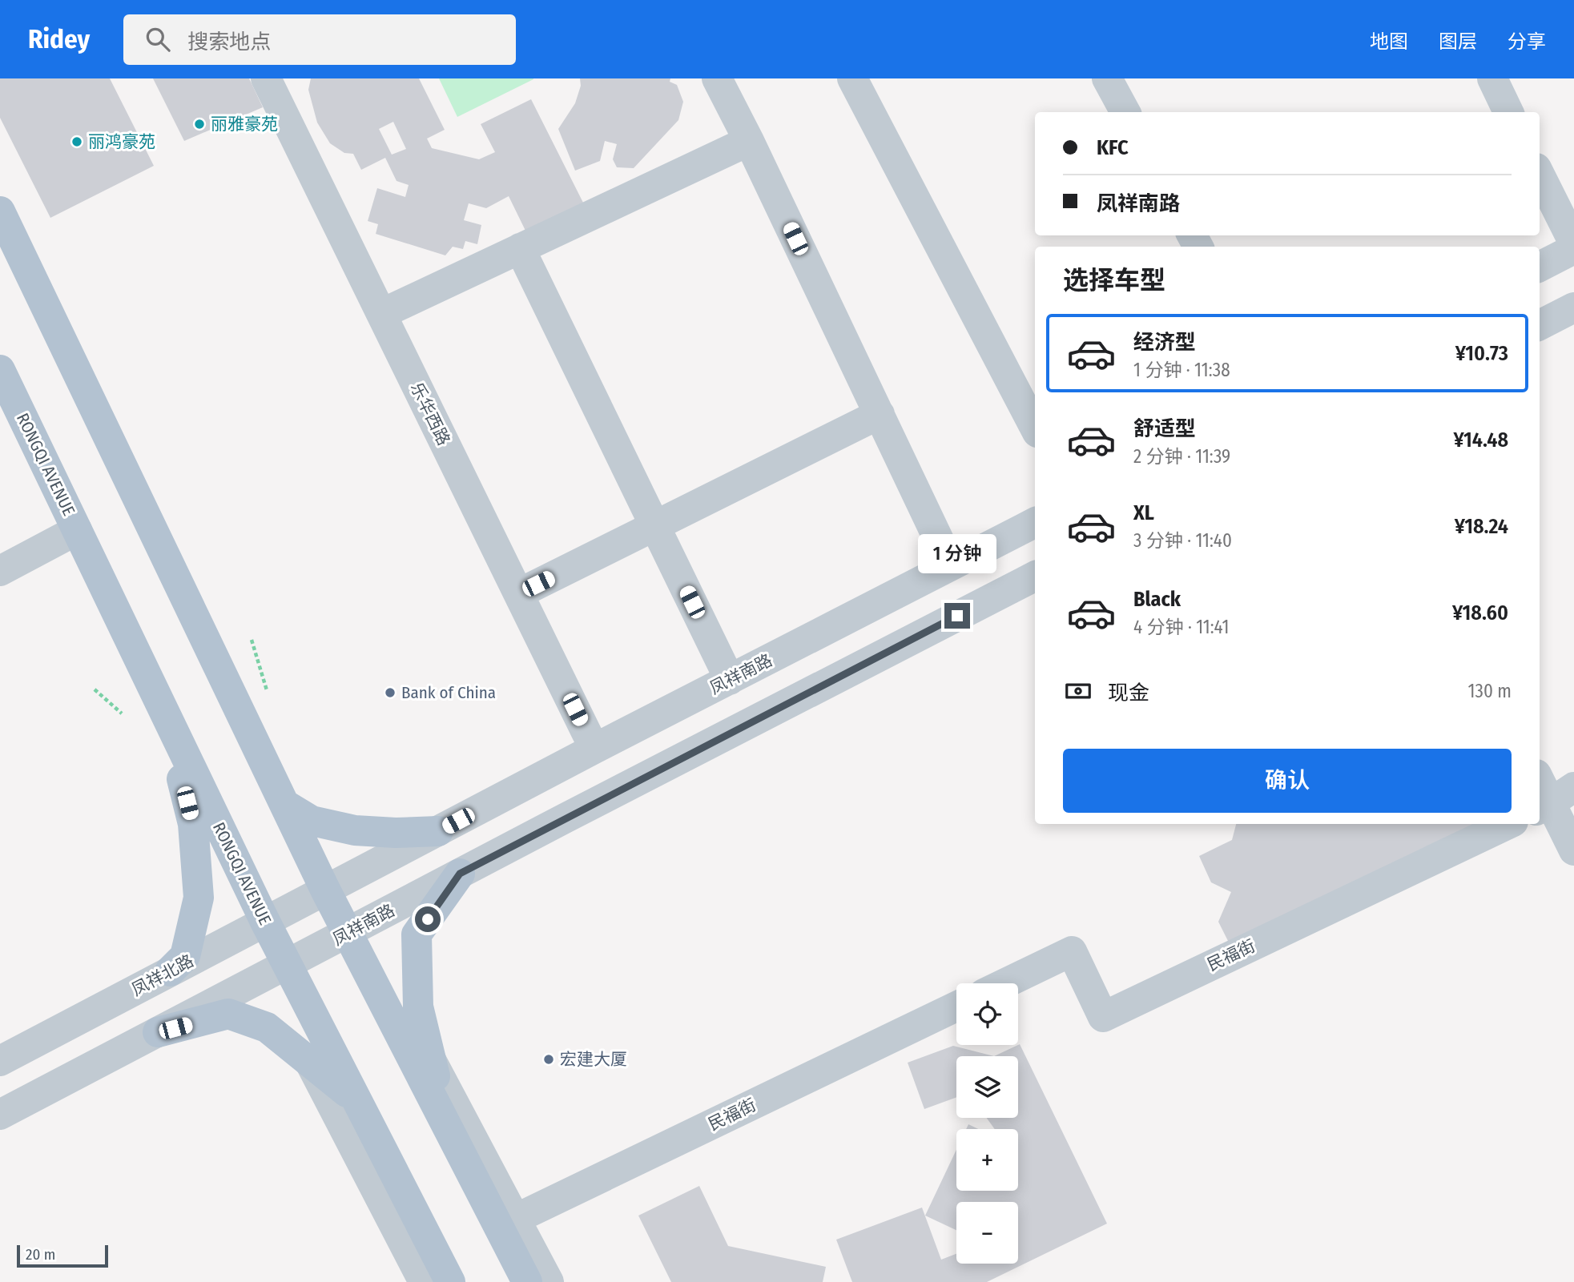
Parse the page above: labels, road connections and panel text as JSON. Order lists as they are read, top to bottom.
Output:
{
  "streets": {
    "main road": ["RONGQI AVENUE"],
    "street": [
      "乐华西路",
      "凤祥南路",
      "民福街",
      "凤祥北路"
    ]
  },
  "crossings": [
    ["乐华西路", "凤祥南路"],
    ["RONGQI AVENUE", "凤祥南路"],
    ["RONGQI AVENUE", "凤祥北路"],
    ["凤祥南路", "凤祥北路"]
  ],
  "places": [
    "丽雅豪苑",
    "丽鸿豪苑",
    "Bank of China",
    "宏建大厦"
  ],
  "scale_bar": "20 m",
  "page": {
    "header": "Ridey",
    "search": "搜索地点",
    "nav": ["地图", "图层", "分享"],
    "banner": ["KFC", "凤祥南路"],
    "heading": "选择车型",
    "list": [
      {
        "name": "经济型",
        "note": "1 分钟 · 11:38",
        "value": "¥10.73"
      },
      {
        "name": "舒适型",
        "note": "2 分钟 · 11:39",
        "value": "¥14.48"
      },
      {
        "name": "XL",
        "note": "3 分钟 · 11:40",
        "value": "¥18.24"
      },
      {
        "name": "Black",
        "note": "4 分钟 · 11:41",
        "value": "¥18.60"
      }
    ],
    "bubble": "1 分钟",
    "pay": ["现金", "130 m"],
    "buttons": "确认",
    "map_buttons": ["+", "−"],
    "scale": "20 m"
  }
}
